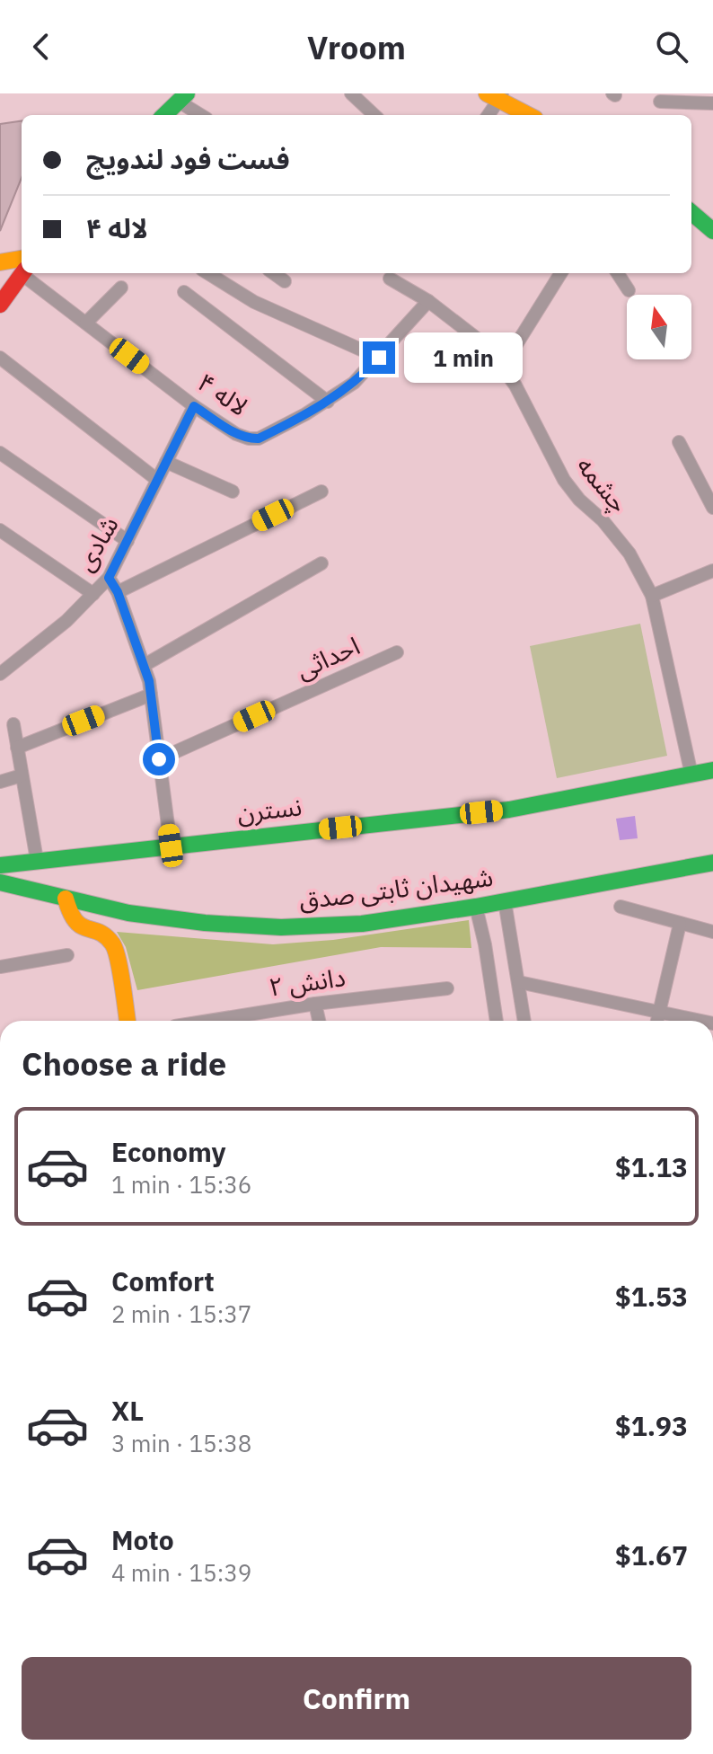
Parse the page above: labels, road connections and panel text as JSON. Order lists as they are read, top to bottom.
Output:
{
  "streets": {
    "street": [
      "لاله ۴",
      "چشمه",
      "شادی",
      "احداثی",
      "نسترن",
      "شهیدان ثابتی صدق",
      "دانش ۲"
    ]
  },
  "crossings": [
    ["لاله ۴", "چشمه"],
    ["لاله ۴", "شادی"],
    ["چشمه", "نسترن"]
  ],
  "north": "top",
  "page": {
    "header": "Vroom",
    "banner": ["فست فود لندویچ", "لاله ۴"],
    "bubble": "1 min",
    "heading": "Choose a ride",
    "list": [
      {
        "name": "Economy",
        "note": "1 min · 15:36",
        "value": "$1.13"
      },
      {
        "name": "Comfort",
        "note": "2 min · 15:37",
        "value": "$1.53"
      },
      {
        "name": "XL",
        "note": "3 min · 15:38",
        "value": "$1.93"
      },
      {
        "name": "Moto",
        "note": "4 min · 15:39",
        "value": "$1.67"
      }
    ],
    "buttons": "Confirm"
  }
}
